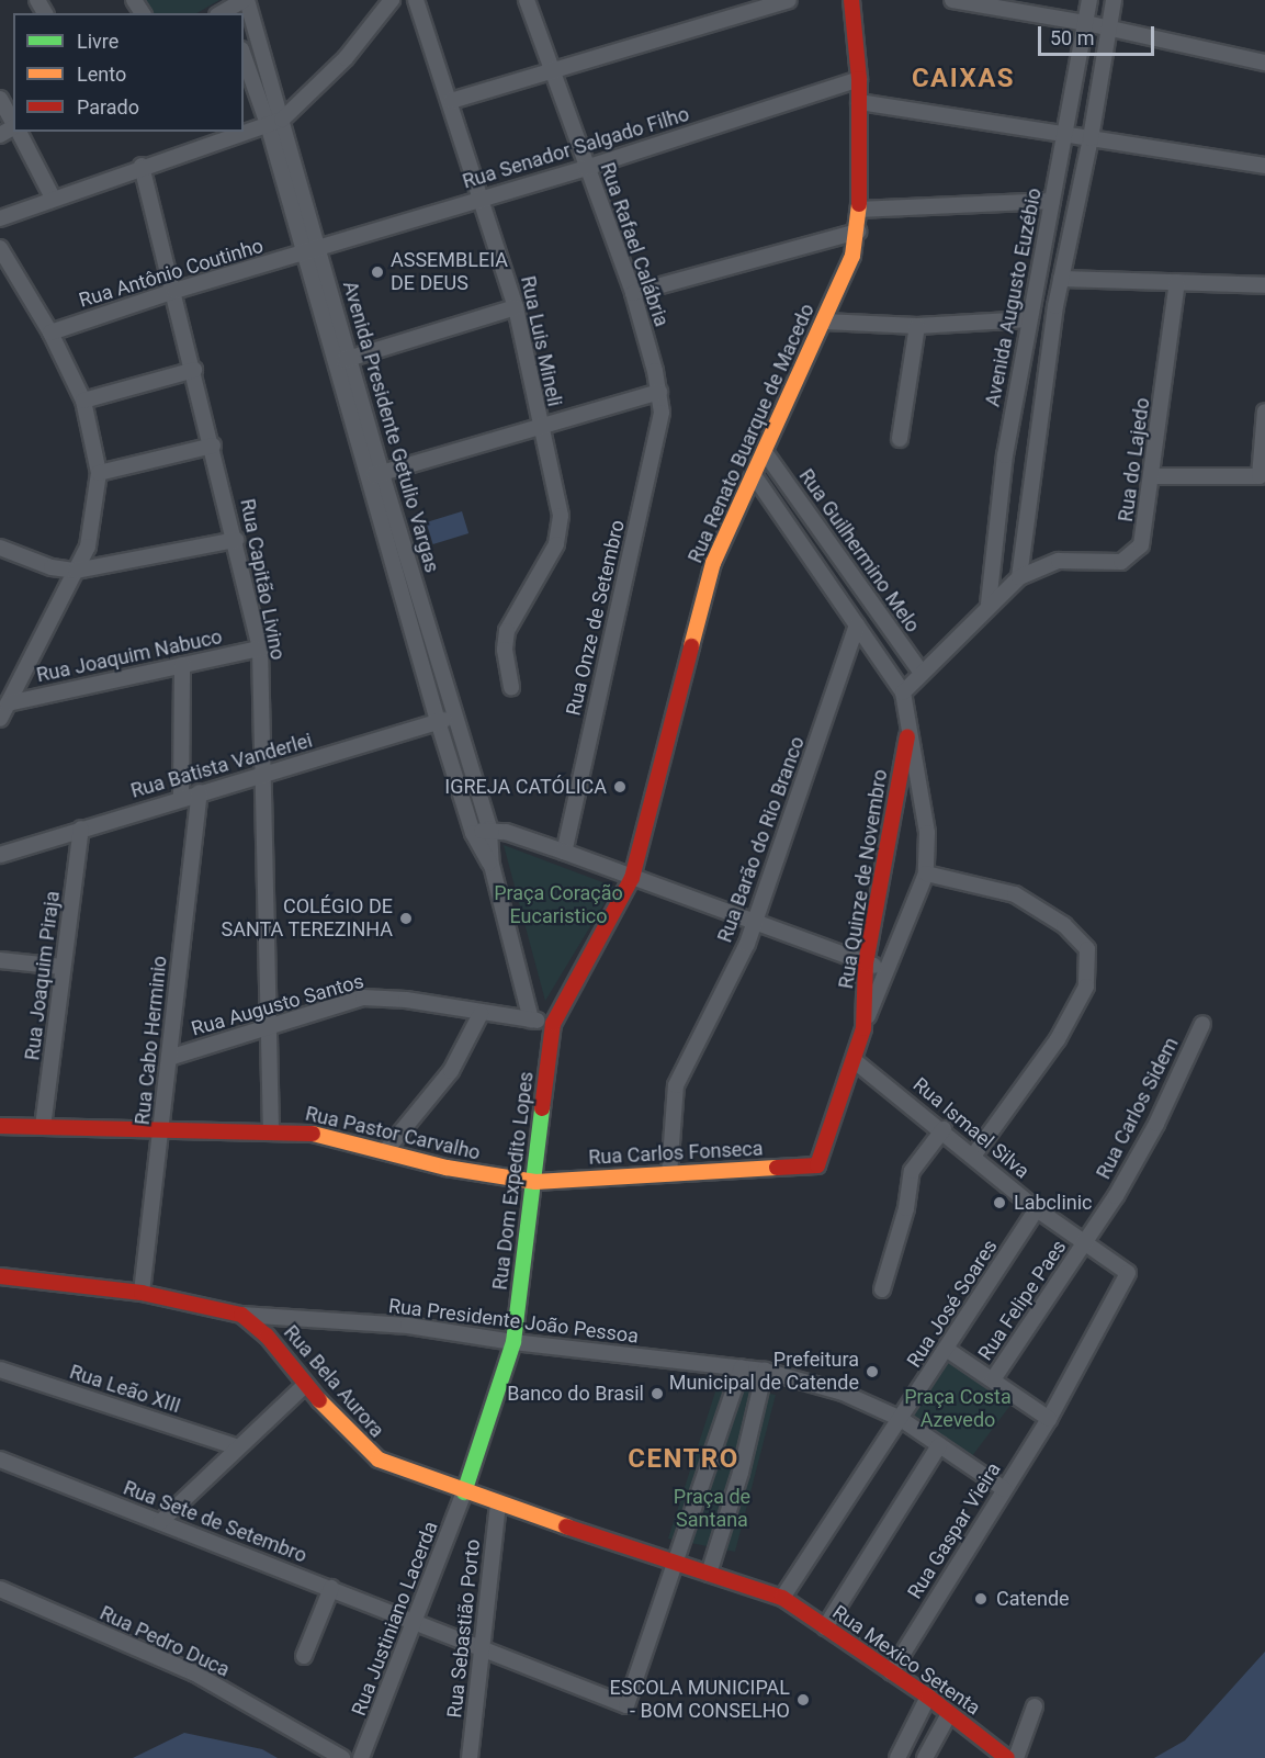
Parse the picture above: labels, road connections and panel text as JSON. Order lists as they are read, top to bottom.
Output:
{
  "streets": {
    "street": [
      "Rua Senador Salgado Filho",
      "Rua Rafael Calábria",
      "Rua Antônio Coutinho",
      "Avenida Augusto Euzébio",
      "Rua Luis Mineli",
      "Avenida Presidente Getulio Vargas",
      "Rua Renato Buarque de Macedo",
      "Rua do Lajedo",
      "Rua Guilhermino Melo",
      "Rua Capitão Livino",
      "Rua Onze de Setembro",
      "Rua Joaquim Nabuco",
      "Rua Batista Vanderlei",
      "Rua Barão do Rio Branco",
      "Rua Quinze de Novembro",
      "Rua Joaquim Piraja",
      "Rua Augusto Santos",
      "Rua Cabo Herminio",
      "Rua Carlos Sidem",
      "Rua Ismael Silva",
      "Rua Pastor Carvalho",
      "Rua Carlos Fonseca",
      "Rua Dom Expedito Lopes",
      "Rua Felipe Paes",
      "Rua José Soares",
      "Rua Presidente João Pessoa",
      "Rua Bela Aurora",
      "Rua Leão XIII",
      "Rua Sete de Setembro",
      "Rua Gaspar Vieira",
      "Rua Justiniano Lacerda",
      "Rua Sebastião Porto",
      "Rua Pedro Duca",
      "Rua Mexico Setenta"
    ]
  },
  "crossings": [
    ["Rua Senador Salgado Filho", "Rua Rafael Calábria"],
    ["Rua Senador Salgado Filho", "Rua Antônio Coutinho"],
    ["Rua Senador Salgado Filho", "Rua Luis Mineli"],
    ["Rua Senador Salgado Filho", "Avenida Presidente Getulio Vargas"],
    ["Rua Senador Salgado Filho", "Rua Renato Buarque de Macedo"],
    ["Rua Rafael Calábria", "Rua Onze de Setembro"],
    ["Rua Antônio Coutinho", "Avenida Presidente Getulio Vargas"],
    ["Rua Antônio Coutinho", "Rua Capitão Livino"],
    ["Avenida Augusto Euzébio", "Rua do Lajedo"],
    ["Avenida Presidente Getulio Vargas", "Rua Batista Vanderlei"],
    ["Avenida Presidente Getulio Vargas", "Rua Augusto Santos"],
    ["Rua Renato Buarque de Macedo", "Rua Guilhermino Melo"],
    ["Rua Renato Buarque de Macedo", "Rua Augusto Santos"],
    ["Rua Renato Buarque de Macedo", "Rua Dom Expedito Lopes"],
    ["Rua do Lajedo", "Rua Guilhermino Melo"],
    ["Rua do Lajedo", "Rua Quinze de Novembro"],
    ["Rua Capitão Livino", "Rua Joaquim Nabuco"],
    ["Rua Capitão Livino", "Rua Batista Vanderlei"],
    ["Rua Capitão Livino", "Rua Augusto Santos"],
    ["Rua Capitão Livino", "Rua Pastor Carvalho"],
    ["Rua Batista Vanderlei", "Rua Joaquim Piraja"],
    ["Rua Batista Vanderlei", "Rua Cabo Herminio"],
    ["Rua Barão do Rio Branco", "Rua Carlos Fonseca"],
    ["Rua Quinze de Novembro", "Rua Ismael Silva"],
    ["Rua Quinze de Novembro", "Rua Carlos Fonseca"],
    ["Rua Joaquim Piraja", "Rua Pastor Carvalho"],
    ["Rua Augusto Santos", "Rua Cabo Herminio"],
    ["Rua Augusto Santos", "Rua Dom Expedito Lopes"],
    ["Rua Cabo Herminio", "Rua Pastor Carvalho"],
    ["Rua Carlos Sidem", "Rua Ismael Silva"],
    ["Rua Carlos Sidem", "Rua Felipe Paes"],
    ["Rua Ismael Silva", "Rua Felipe Paes"],
    ["Rua Ismael Silva", "Rua José Soares"],
    ["Rua Ismael Silva", "Rua Gaspar Vieira"],
    ["Rua Pastor Carvalho", "Rua Carlos Fonseca"],
    ["Rua Pastor Carvalho", "Rua Dom Expedito Lopes"],
    ["Rua Carlos Fonseca", "Rua Dom Expedito Lopes"],
    ["Rua Dom Expedito Lopes", "Rua Presidente João Pessoa"],
    ["Rua Dom Expedito Lopes", "Rua Bela Aurora"],
    ["Rua Dom Expedito Lopes", "Rua Justiniano Lacerda"],
    ["Rua José Soares", "Rua Presidente João Pessoa"],
    ["Rua José Soares", "Rua Bela Aurora"],
    ["Rua José Soares", "Rua Mexico Setenta"],
    ["Rua Presidente João Pessoa", "Rua Bela Aurora"],
    ["Rua Bela Aurora", "Rua Sete de Setembro"],
    ["Rua Bela Aurora", "Rua Justiniano Lacerda"],
    ["Rua Bela Aurora", "Rua Sebastião Porto"],
    ["Rua Bela Aurora", "Rua Mexico Setenta"],
    ["Rua Sete de Setembro", "Rua Justiniano Lacerda"],
    ["Rua Sete de Setembro", "Rua Sebastião Porto"],
    ["Rua Gaspar Vieira", "Rua Mexico Setenta"]
  ],
  "districts": ["CAIXAS", "CENTRO"],
  "parks": ["Praça Coração Eucaristico", "Praça Costa Azevedo", "Praça de Santana"],
  "places": [
    "ASSEMBLEIA DE DEUS",
    "IGREJA CATÓLICA",
    "COLÉGIO DE SANTA TEREZINHA",
    "Labclinic",
    "Prefeitura Municipal de Catende",
    "Banco do Brasil",
    "Catende",
    "ESCOLA MUNICIPAL - BOM CONSELHO"
  ],
  "legend": ["Livre", "Lento", "Parado"],
  "scale_bar": "50 m"
}
